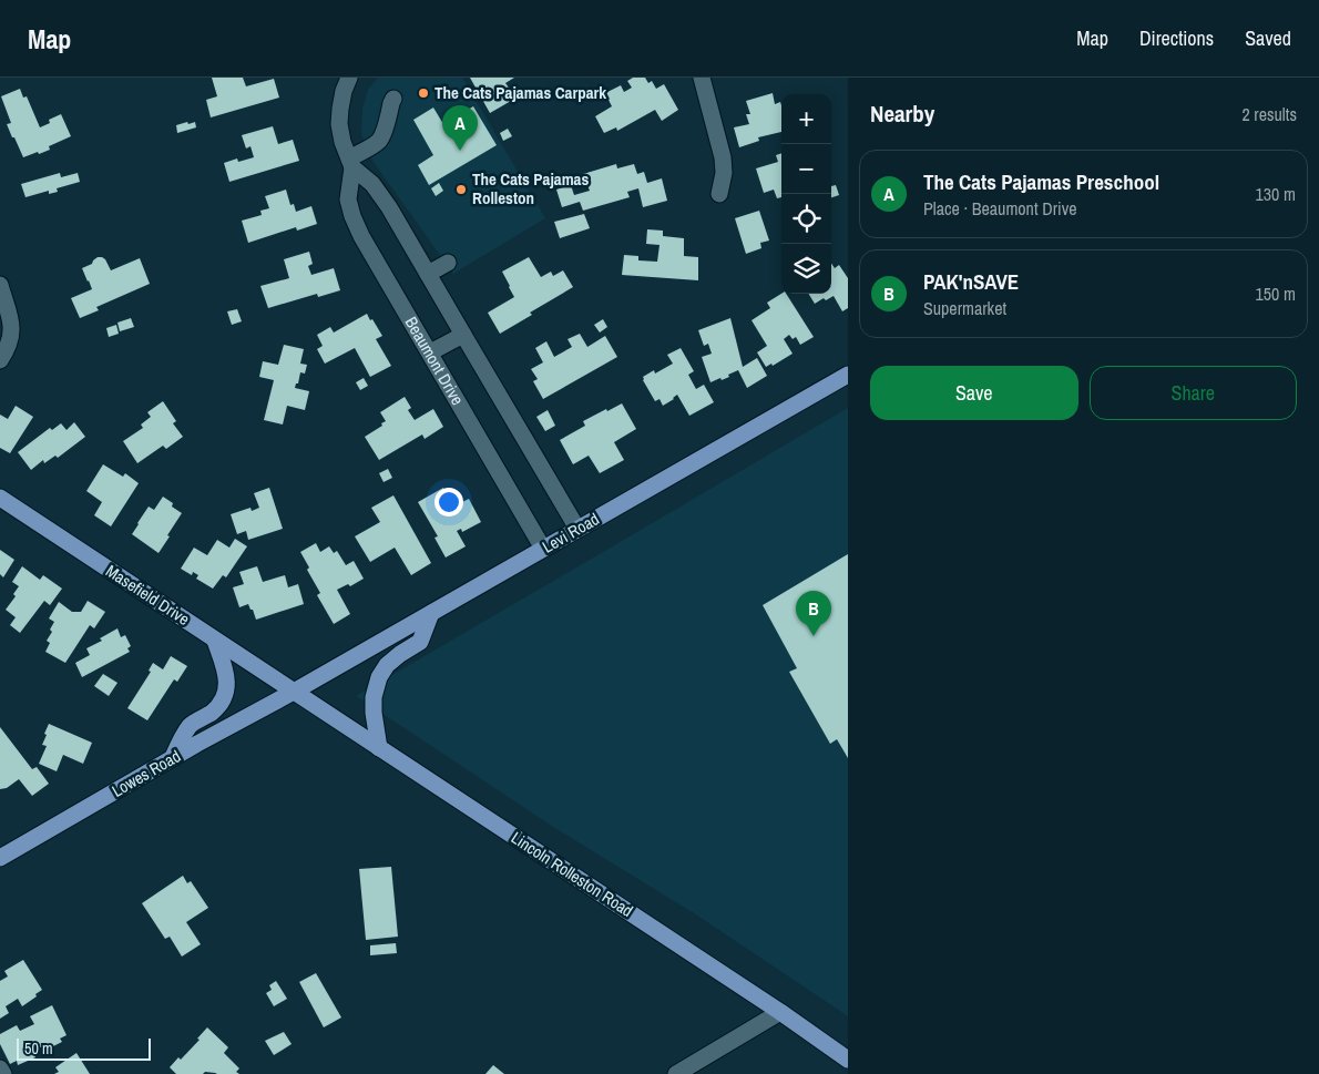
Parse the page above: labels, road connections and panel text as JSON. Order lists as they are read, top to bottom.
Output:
{
  "streets": {
    "main road": [
      "Levi Road",
      "Masefield Drive",
      "Lowes Road",
      "Lincoln Rolleston Road"
    ],
    "street": ["Beaumont Drive"]
  },
  "crossings": [
    ["Beaumont Drive", "Levi Road"],
    ["Levi Road", "Masefield Drive"],
    ["Levi Road", "Lowes Road"],
    ["Levi Road", "Lincoln Rolleston Road"],
    ["Masefield Drive", "Lowes Road"],
    ["Masefield Drive", "Lincoln Rolleston Road"],
    ["Lowes Road", "Lincoln Rolleston Road"]
  ],
  "places": ["The Cats Pajamas Carpark", "The Cats Pajamas Rolleston"],
  "scale_bar": "50 m",
  "page": {
    "header": "Map",
    "nav": ["Map", "Directions", "Saved"],
    "heading": ["Nearby", "2 results"],
    "map_buttons": ["+", "−"],
    "pins": ["A", "B"],
    "list": [
      {
        "mark": "A",
        "name": "The Cats Pajamas Preschool",
        "note": "Place · Beaumont Drive",
        "value": "130 m"
      },
      {
        "mark": "B",
        "name": "PAK'nSAVE",
        "note": "Supermarket",
        "value": "150 m"
      }
    ],
    "buttons": ["Save", "Share"],
    "scale": "50 m"
  }
}
